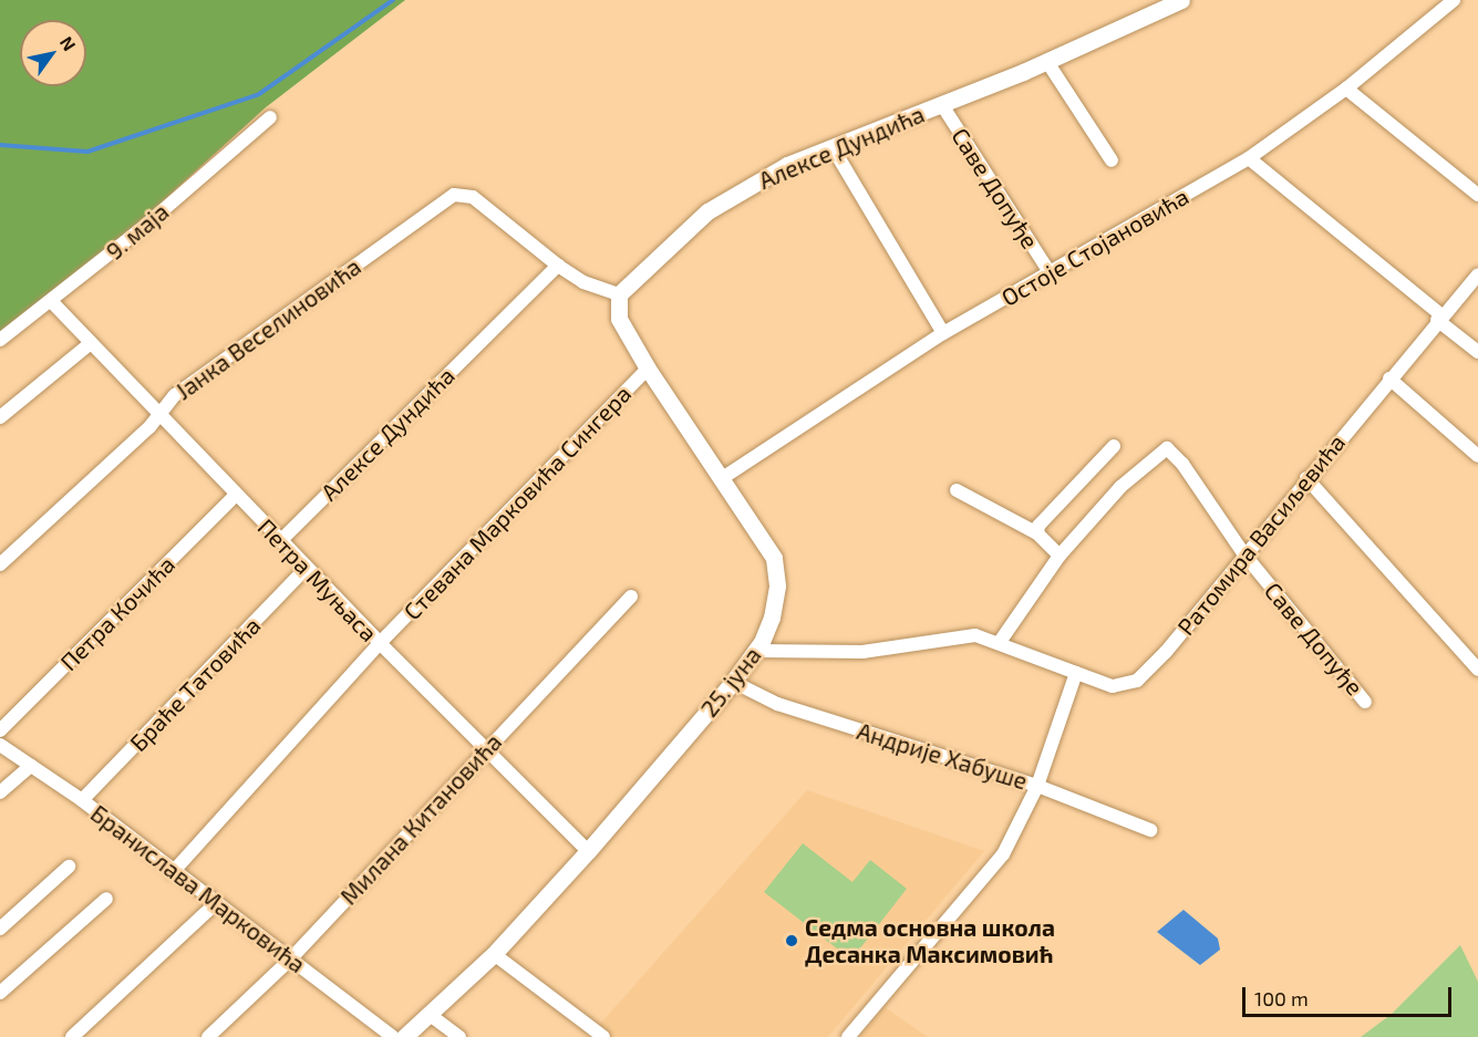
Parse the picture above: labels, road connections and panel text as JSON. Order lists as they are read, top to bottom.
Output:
{
  "streets": {
    "street": [
      "Алексе Дундића",
      "Саве Допуђе",
      "9. маја",
      "Остоје Стојановића",
      "Јанка Веселиновића",
      "Стевана Марковића Сингера",
      "Ратомира Васиљевића",
      "Петра Муњаса",
      "Петра Кочића",
      "25. јуна",
      "Браће Татовића",
      "Андрије Хабуше",
      "Милана Китановића",
      "Бранислава Марковића"
    ]
  },
  "crossings": [
    ["Алексе Дундића", "Саве Допуђе"],
    ["Алексе Дундића", "Јанка Веселиновића"],
    ["Алексе Дундића", "Петра Муњаса"],
    ["Алексе Дундића", "25. јуна"],
    ["Саве Допуђе", "Остоје Стојановића"],
    ["Саве Допуђе", "Ратомира Васиљевића"],
    ["9. маја", "Петра Муњаса"],
    ["Остоје Стојановића", "25. јуна"],
    ["Јанка Веселиновића", "Петра Муњаса"],
    ["Стевана Марковића Сингера", "Петра Муњаса"],
    ["Стевана Марковића Сингера", "25. јуна"],
    ["Стевана Марковића Сингера", "Бранислава Марковића"],
    ["Ратомира Васиљевића", "25. јуна"],
    ["Петра Муњаса", "Петра Кочића"],
    ["Петра Муњаса", "25. јуна"],
    ["Петра Муњаса", "Браће Татовића"],
    ["Петра Муњаса", "Милана Китановића"],
    ["25. јуна", "Андрије Хабуше"],
    ["Браће Татовића", "Бранислава Марковића"],
    ["Милана Китановића", "Бранислава Марковића"]
  ],
  "places": ["Седма основна школа Десанка Максимовић"],
  "scale_bar": "100 m",
  "north": "top right"
}
